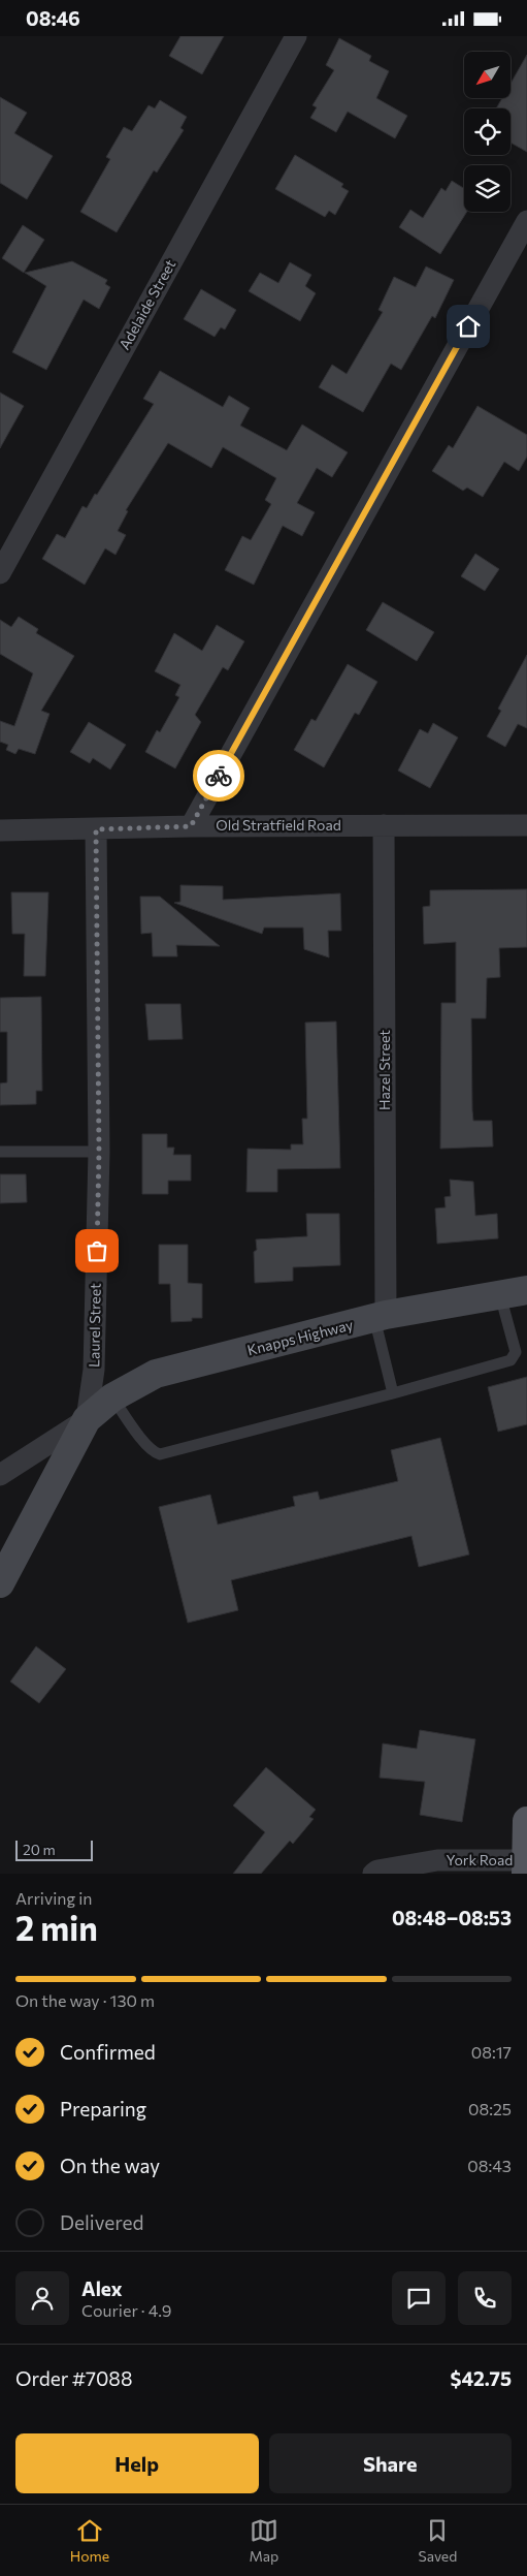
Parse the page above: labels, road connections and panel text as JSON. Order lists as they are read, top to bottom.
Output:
{
  "streets": {
    "street": [
      "Adelaide Street",
      "Old Stratfield Road",
      "Hazel Street",
      "Laurel Street",
      "Knapps Highway",
      "York Road"
    ]
  },
  "crossings": [
    ["Old Stratfield Road", "Hazel Street"],
    ["Old Stratfield Road", "Laurel Street"],
    ["Hazel Street", "Knapps Highway"],
    ["Laurel Street", "Knapps Highway"]
  ],
  "scale_bar": "20 m",
  "north": "bottom left",
  "page": {
    "status": "08:46",
    "scale": "20 m",
    "heading": ["2 min", "Arriving in", "08:48–08:53"],
    "panel": [
      "Alex",
      "Courier · 4.9",
      "Order #7088",
      "$42.75"
    ],
    "bar": "On the way · 130 m",
    "list": [
      ["Confirmed", "08:17"],
      ["Preparing", "08:25"],
      ["On the way", "08:43"],
      "Delivered"
    ],
    "buttons": ["Help", "Share"],
    "tabs": ["Home", "Map", "Saved"]
  }
}
